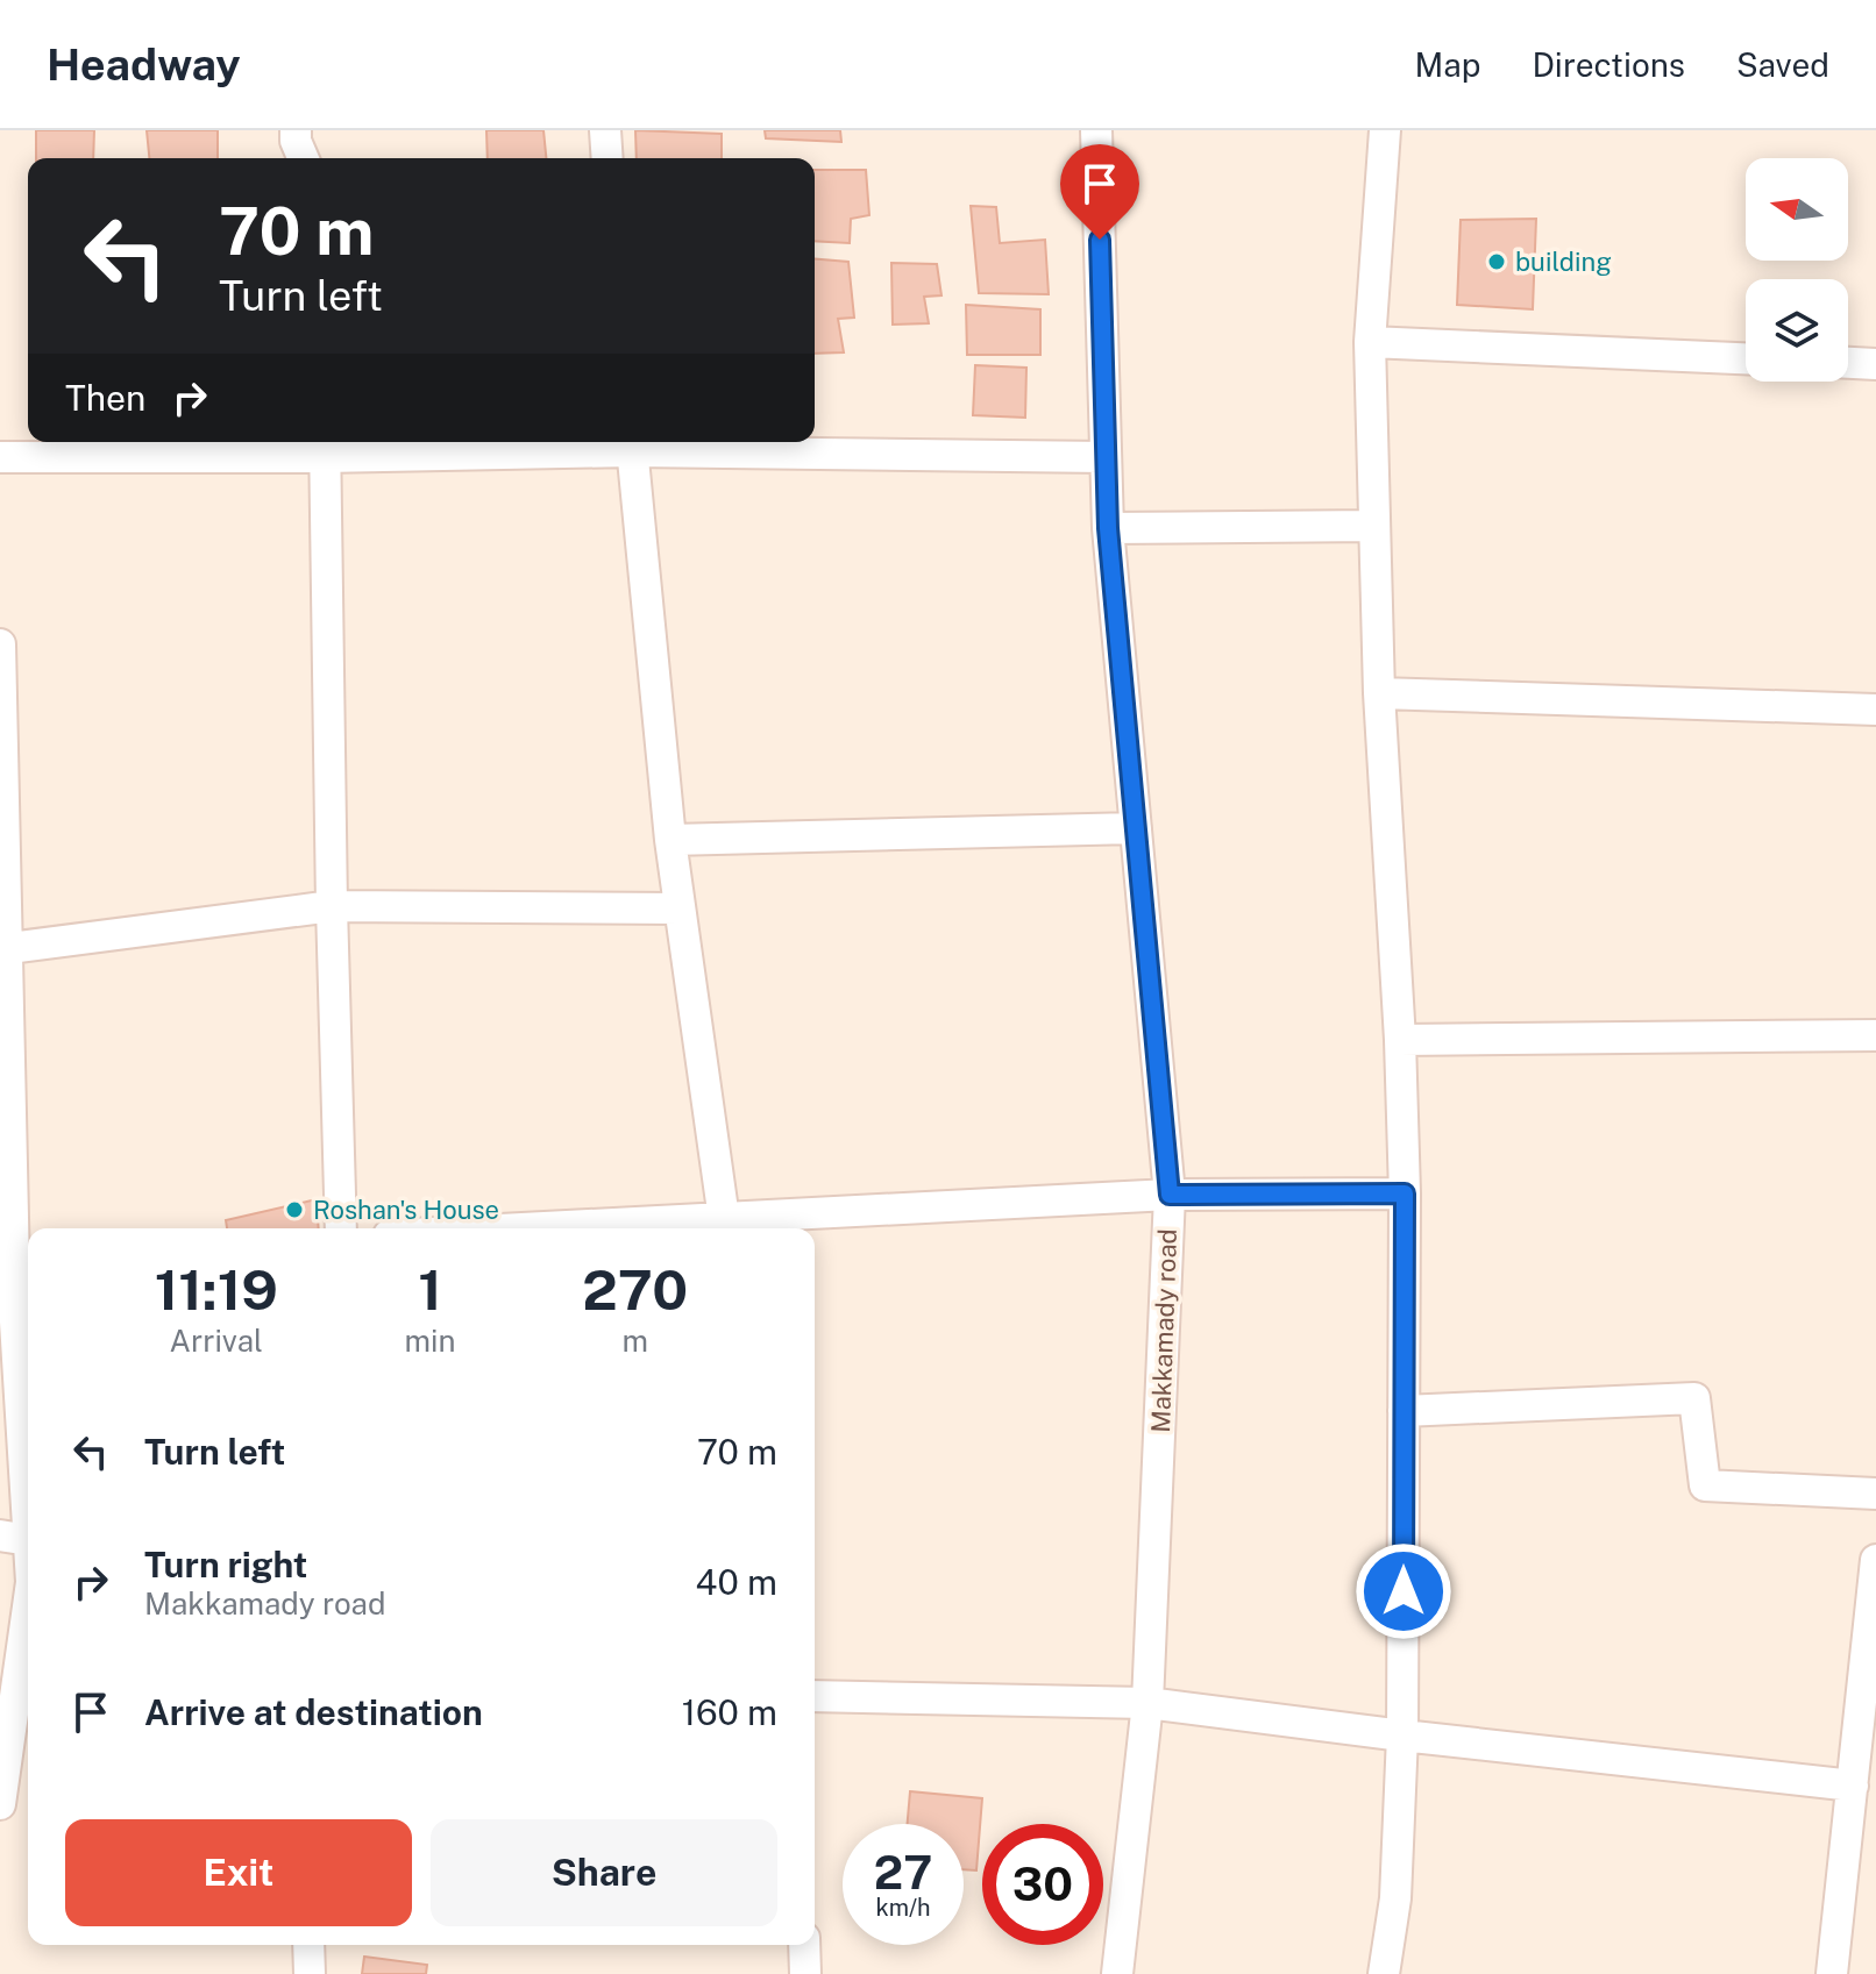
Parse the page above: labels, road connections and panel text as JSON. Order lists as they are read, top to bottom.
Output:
{
  "streets": {
    "street": ["Makkamady road"]
  },
  "places": ["building", "Roshan's House"],
  "north": "left",
  "page": {
    "header": "Headway",
    "nav": ["Map", "Directions", "Saved"],
    "turn": ["70 m", "Turn left"],
    "then": "Then",
    "eta": [
      "11:19",
      "Arrival",
      "1",
      "min",
      "270",
      "m"
    ],
    "list": [
      {
        "name": "Turn left",
        "value": "70 m"
      },
      {
        "name": "Turn right",
        "note": "Makkamady road",
        "value": "40 m"
      },
      {
        "name": "Arrive at destination",
        "value": "160 m"
      }
    ],
    "buttons": ["Exit", "Share"],
    "speed": "27 km/h",
    "limit": "30"
  }
}
